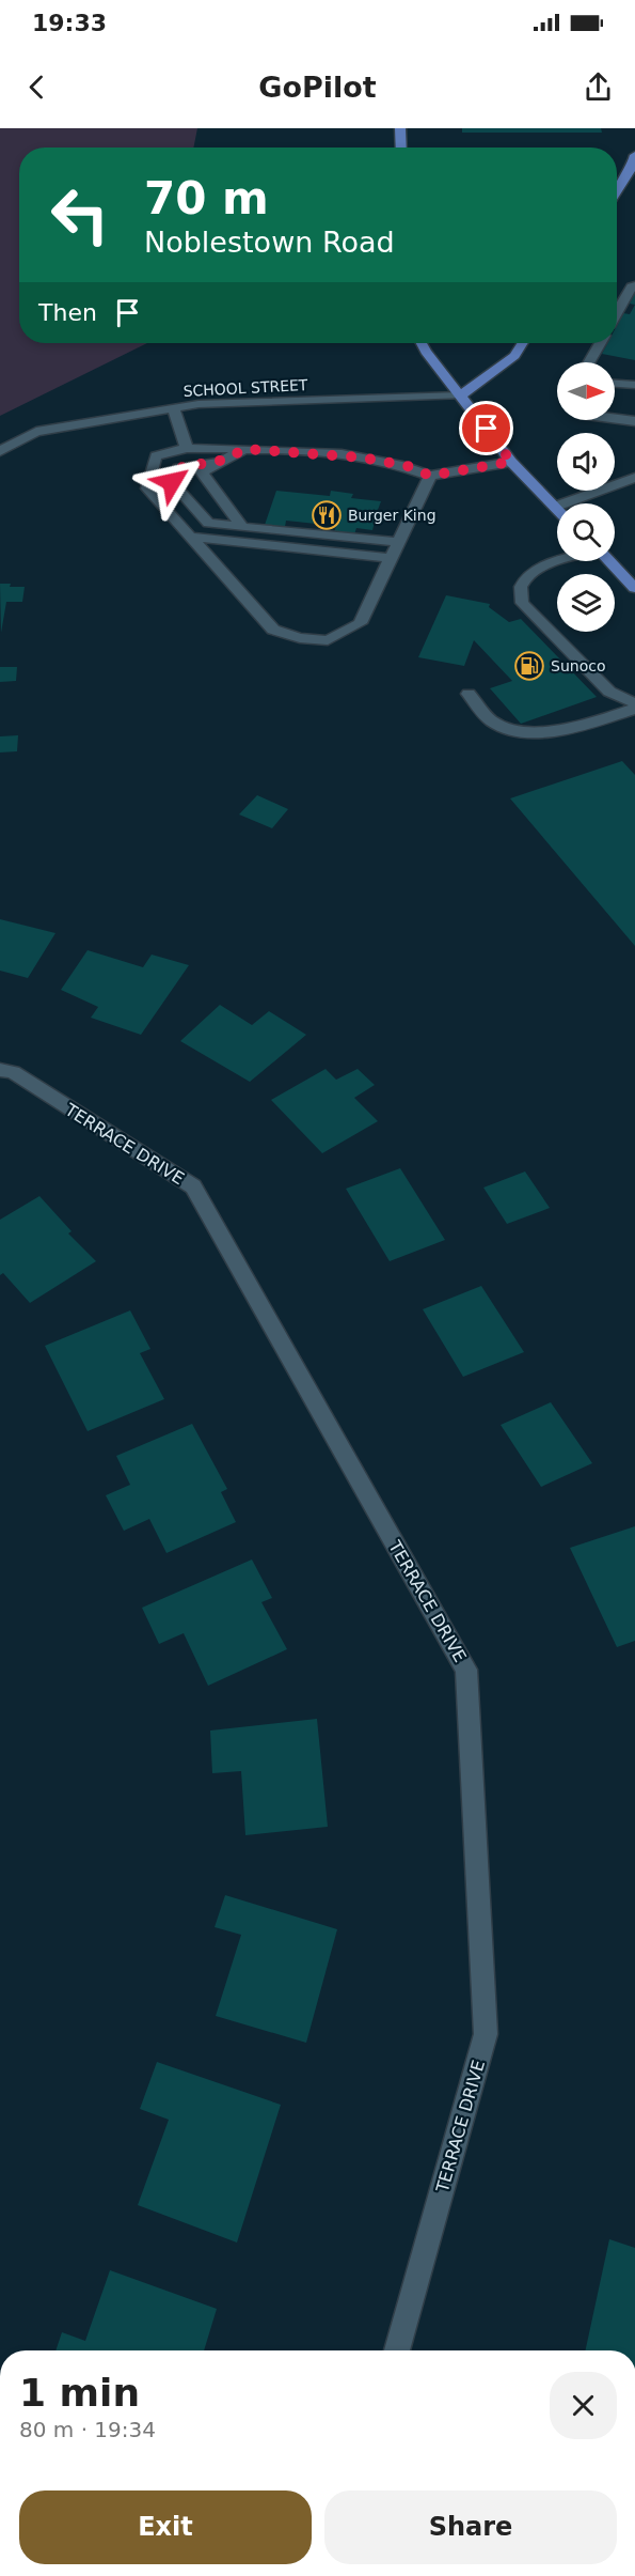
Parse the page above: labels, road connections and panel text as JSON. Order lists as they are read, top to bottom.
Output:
{
  "streets": {
    "street": ["SCHOOL STREET", "TERRACE DRIVE"]
  },
  "places": {
    "restaurant": ["Burger King"],
    "fuel station": ["Sunoco"]
  },
  "north": "right",
  "page": {
    "status": "19:33",
    "header": "GoPilot",
    "turn": ["70 m", "Noblestown Road"],
    "then": "Then",
    "heading": ["1 min", "80 m · 19:34"],
    "buttons": ["Exit", "Share"]
  }
}
